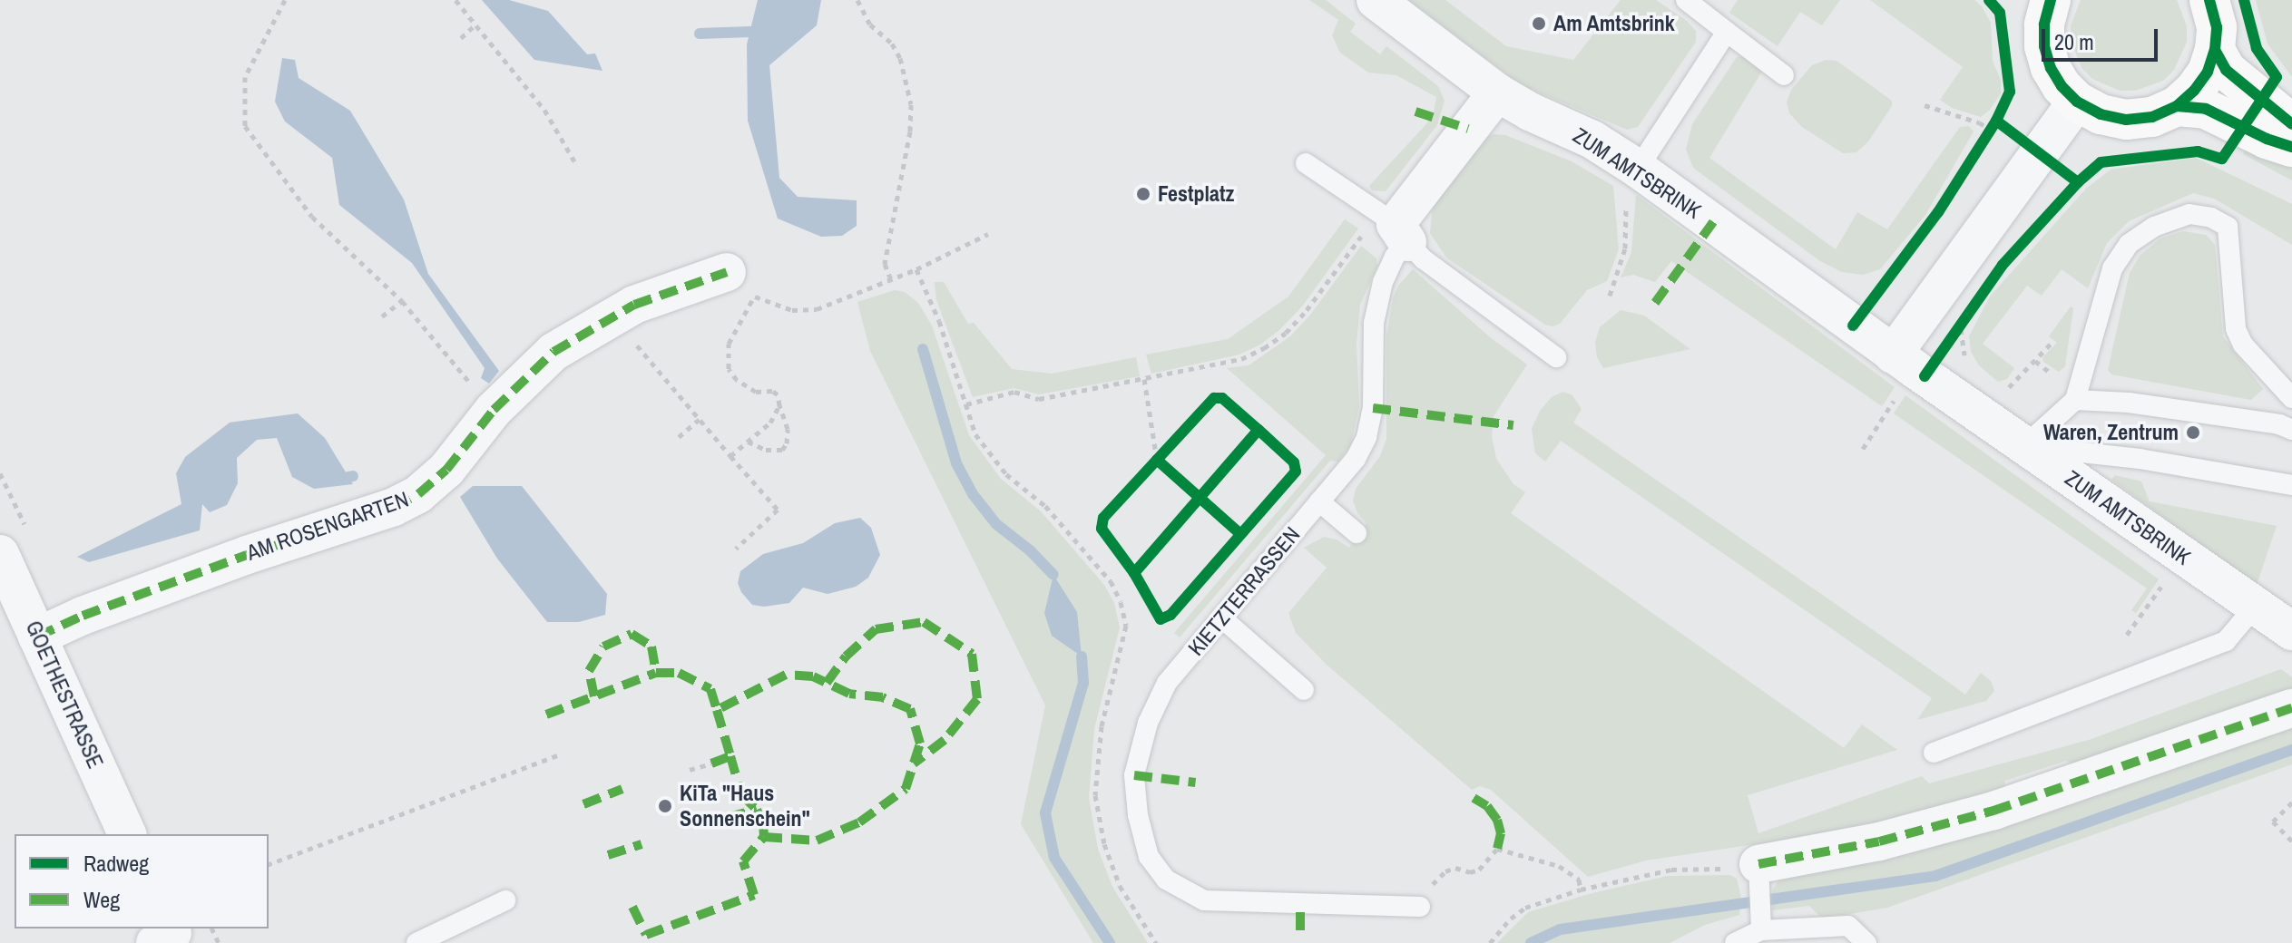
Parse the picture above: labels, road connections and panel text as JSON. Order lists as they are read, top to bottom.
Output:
{
  "streets": {
    "street": [
      "ZUM AMTSBRINK",
      "AM ROSENGARTEN",
      "KIETZTERRASSEN",
      "GOETHESTRASSE"
    ]
  },
  "crossings": [
    ["ZUM AMTSBRINK", "KIETZTERRASSEN"],
    ["AM ROSENGARTEN", "GOETHESTRASSE"]
  ],
  "places": [
    "Am Amtsbrink",
    "Festplatz",
    "Waren, Zentrum",
    "KiTa \"Haus Sonnenschein\""
  ],
  "legend": ["Radweg", "Weg"],
  "scale_bar": "20 m"
}
